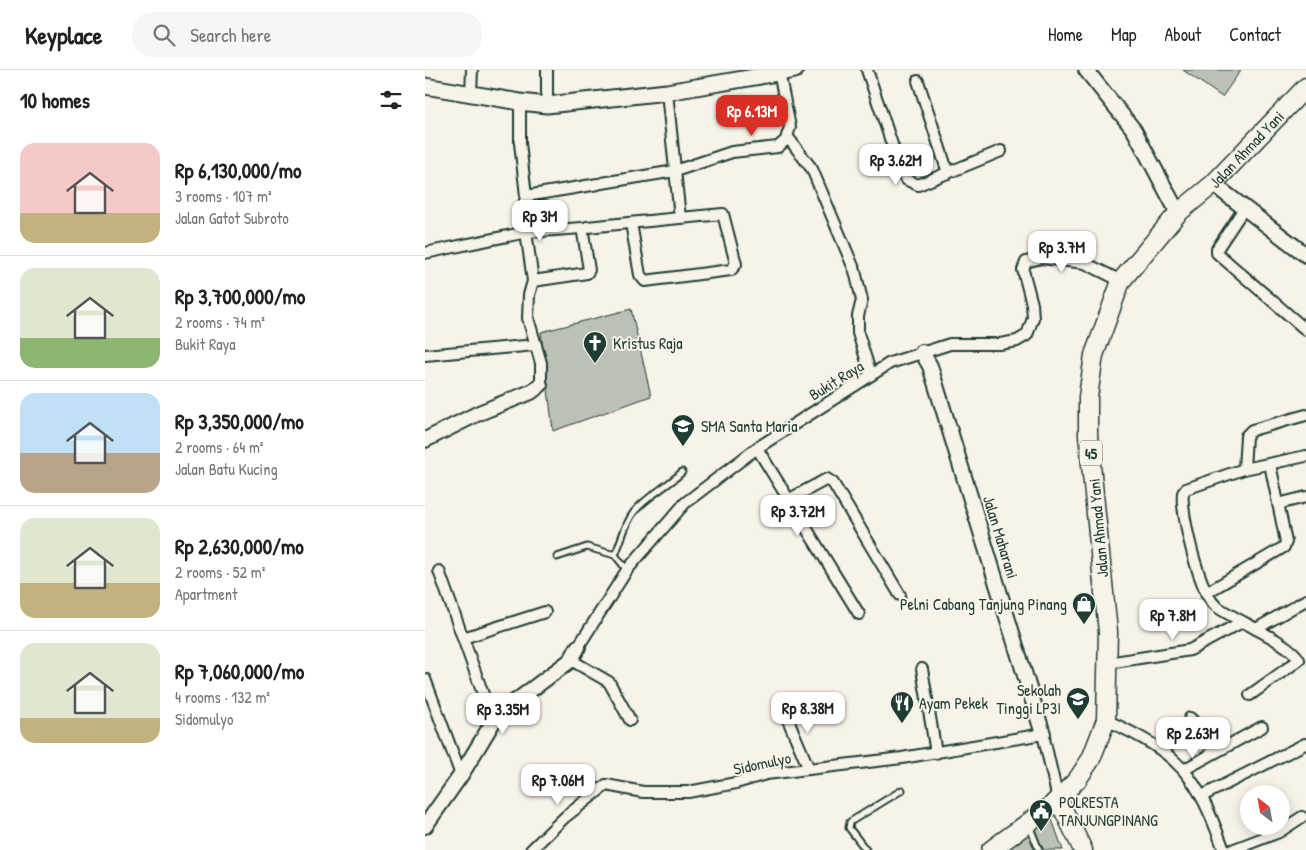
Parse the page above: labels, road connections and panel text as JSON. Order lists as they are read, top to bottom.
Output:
{
  "streets": {
    "highway": ["Jalan Ahmad Yani", "45"],
    "street": ["Bukit Raya", "Jalan Maharani", "Sidomulyo"]
  },
  "crossings": [
    ["Jalan Ahmad Yani", "Bukit Raya"],
    ["Bukit Raya", "Jalan Maharani"],
    ["Jalan Maharani", "Sidomulyo"]
  ],
  "places": {
    "church": ["Kristus Raja"],
    "school or university": ["SMA Santa Maria", "Sekolah Tinggi LP3I"],
    "shop": ["Pelni Cabang Tanjung Pinang"],
    "restaurant": ["Ayam Pekek"],
    "public building": ["POLRESTA TANJUNGPINANG"]
  },
  "north": "top left",
  "page": {
    "header": "Keyplace",
    "search": "Search here",
    "nav": [
      "Home",
      "Map",
      "About",
      "Contact"
    ],
    "heading": "10 homes",
    "price": [
      "Rp 6.13M",
      "Rp 3.62M",
      "Rp 3M",
      "Rp 3.7M",
      "Rp 3.72M",
      "Rp 7.8M",
      "Rp 8.38M",
      "Rp 3.35M",
      "Rp 2.63M",
      "Rp 7.06M"
    ],
    "list": [
      {
        "name": "Rp 6,130,000/mo",
        "note": "3 rooms · 107 m² · Jalan Gatot Subroto"
      },
      {
        "name": "Rp 3,700,000/mo",
        "note": "2 rooms · 74 m² · Bukit Raya"
      },
      {
        "name": "Rp 3,350,000/mo",
        "note": "2 rooms · 64 m² · Jalan Batu Kucing"
      },
      {
        "name": "Rp 2,630,000/mo",
        "note": "2 rooms · 52 m² · Apartment"
      },
      {
        "name": "Rp 7,060,000/mo",
        "note": "4 rooms · 132 m² · Sidomulyo"
      }
    ]
  }
}
